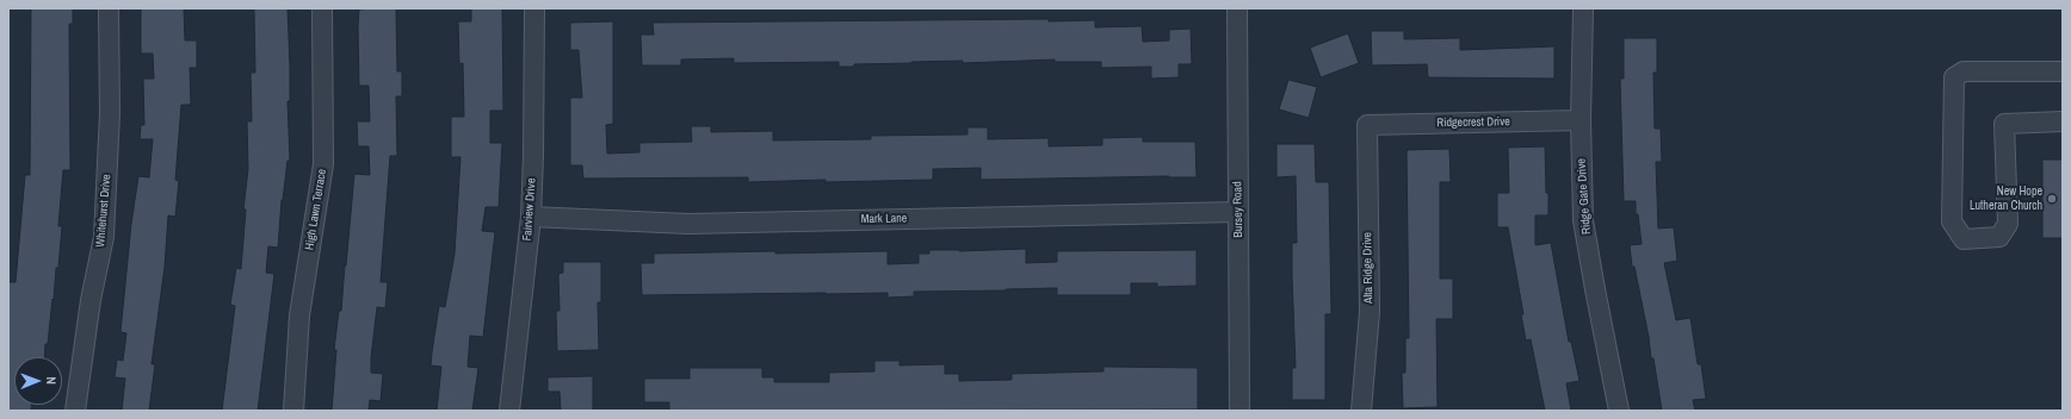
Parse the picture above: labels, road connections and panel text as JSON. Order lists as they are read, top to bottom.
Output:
{
  "streets": {
    "street": [
      "Ridgecrest Drive",
      "Ridge Gate Drive",
      "High Lawn Terrace",
      "Fairview Drive",
      "Bursey Road",
      "Whitehurst Drive",
      "Mark Lane",
      "Alta Ridge Drive"
    ]
  },
  "crossings": [
    ["Ridgecrest Drive", "Ridge Gate Drive"],
    ["Ridgecrest Drive", "Alta Ridge Drive"],
    ["Fairview Drive", "Mark Lane"],
    ["Bursey Road", "Mark Lane"]
  ],
  "places": ["New Hope Lutheran Church"],
  "north": "right"
}
